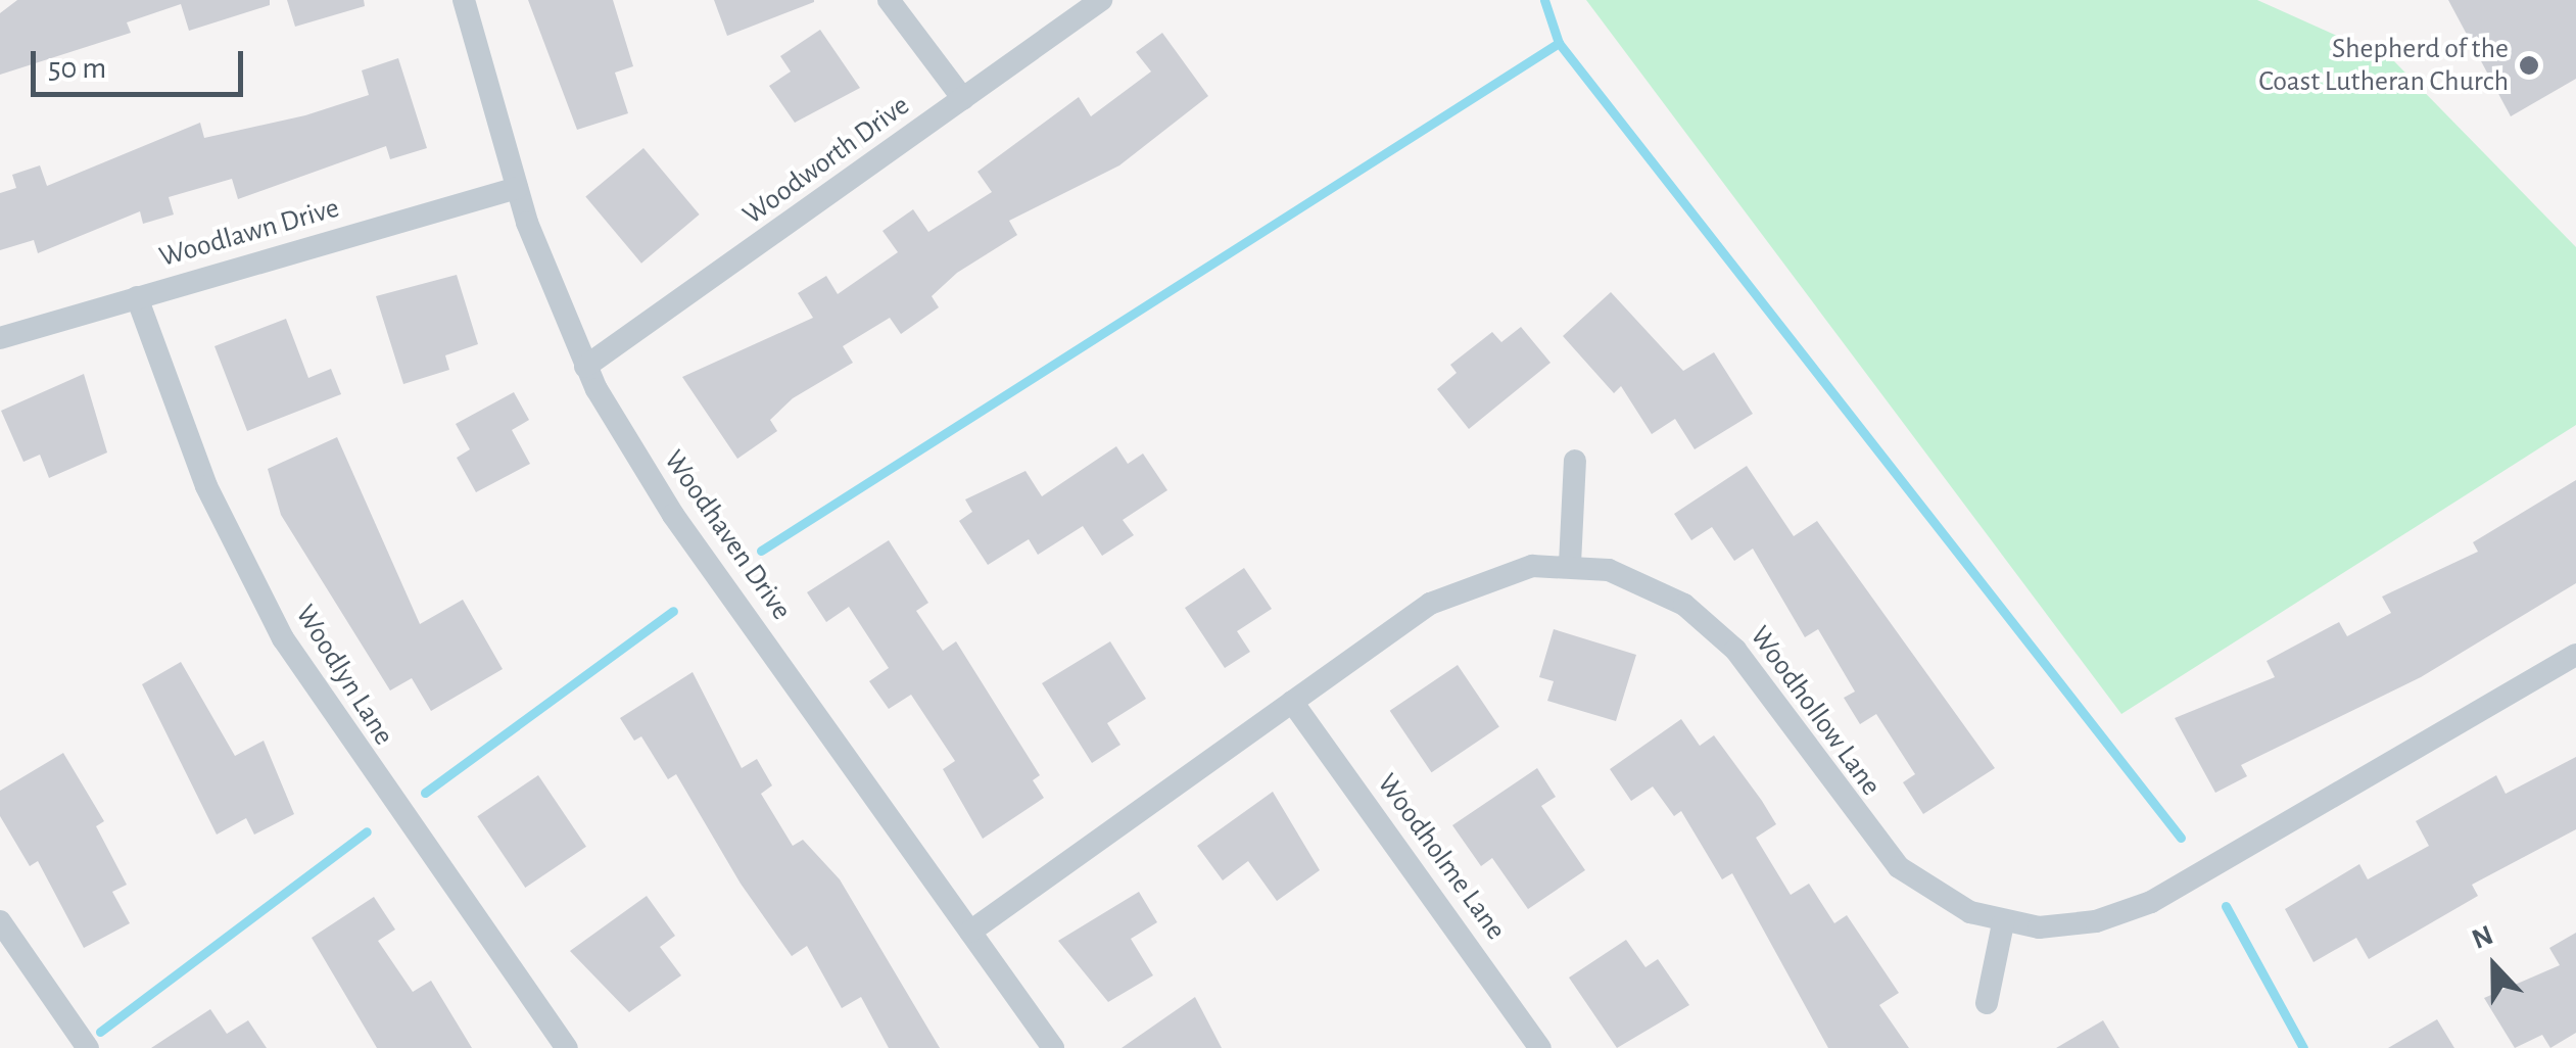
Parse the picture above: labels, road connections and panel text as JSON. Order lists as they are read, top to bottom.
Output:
{
  "streets": {
    "street": [
      "Woodworth Drive",
      "Woodlawn Drive",
      "Woodhaven Drive",
      "Woodlyn Lane",
      "Woodhollow Lane",
      "Woodholme Lane"
    ]
  },
  "crossings": [
    ["Woodworth Drive", "Woodhaven Drive"],
    ["Woodlawn Drive", "Woodhaven Drive"],
    ["Woodlawn Drive", "Woodlyn Lane"],
    ["Woodhaven Drive", "Woodhollow Lane"],
    ["Woodhollow Lane", "Woodholme Lane"]
  ],
  "places": ["Shepherd of the Coast Lutheran Church"],
  "scale_bar": "50 m",
  "north": "top"
}
